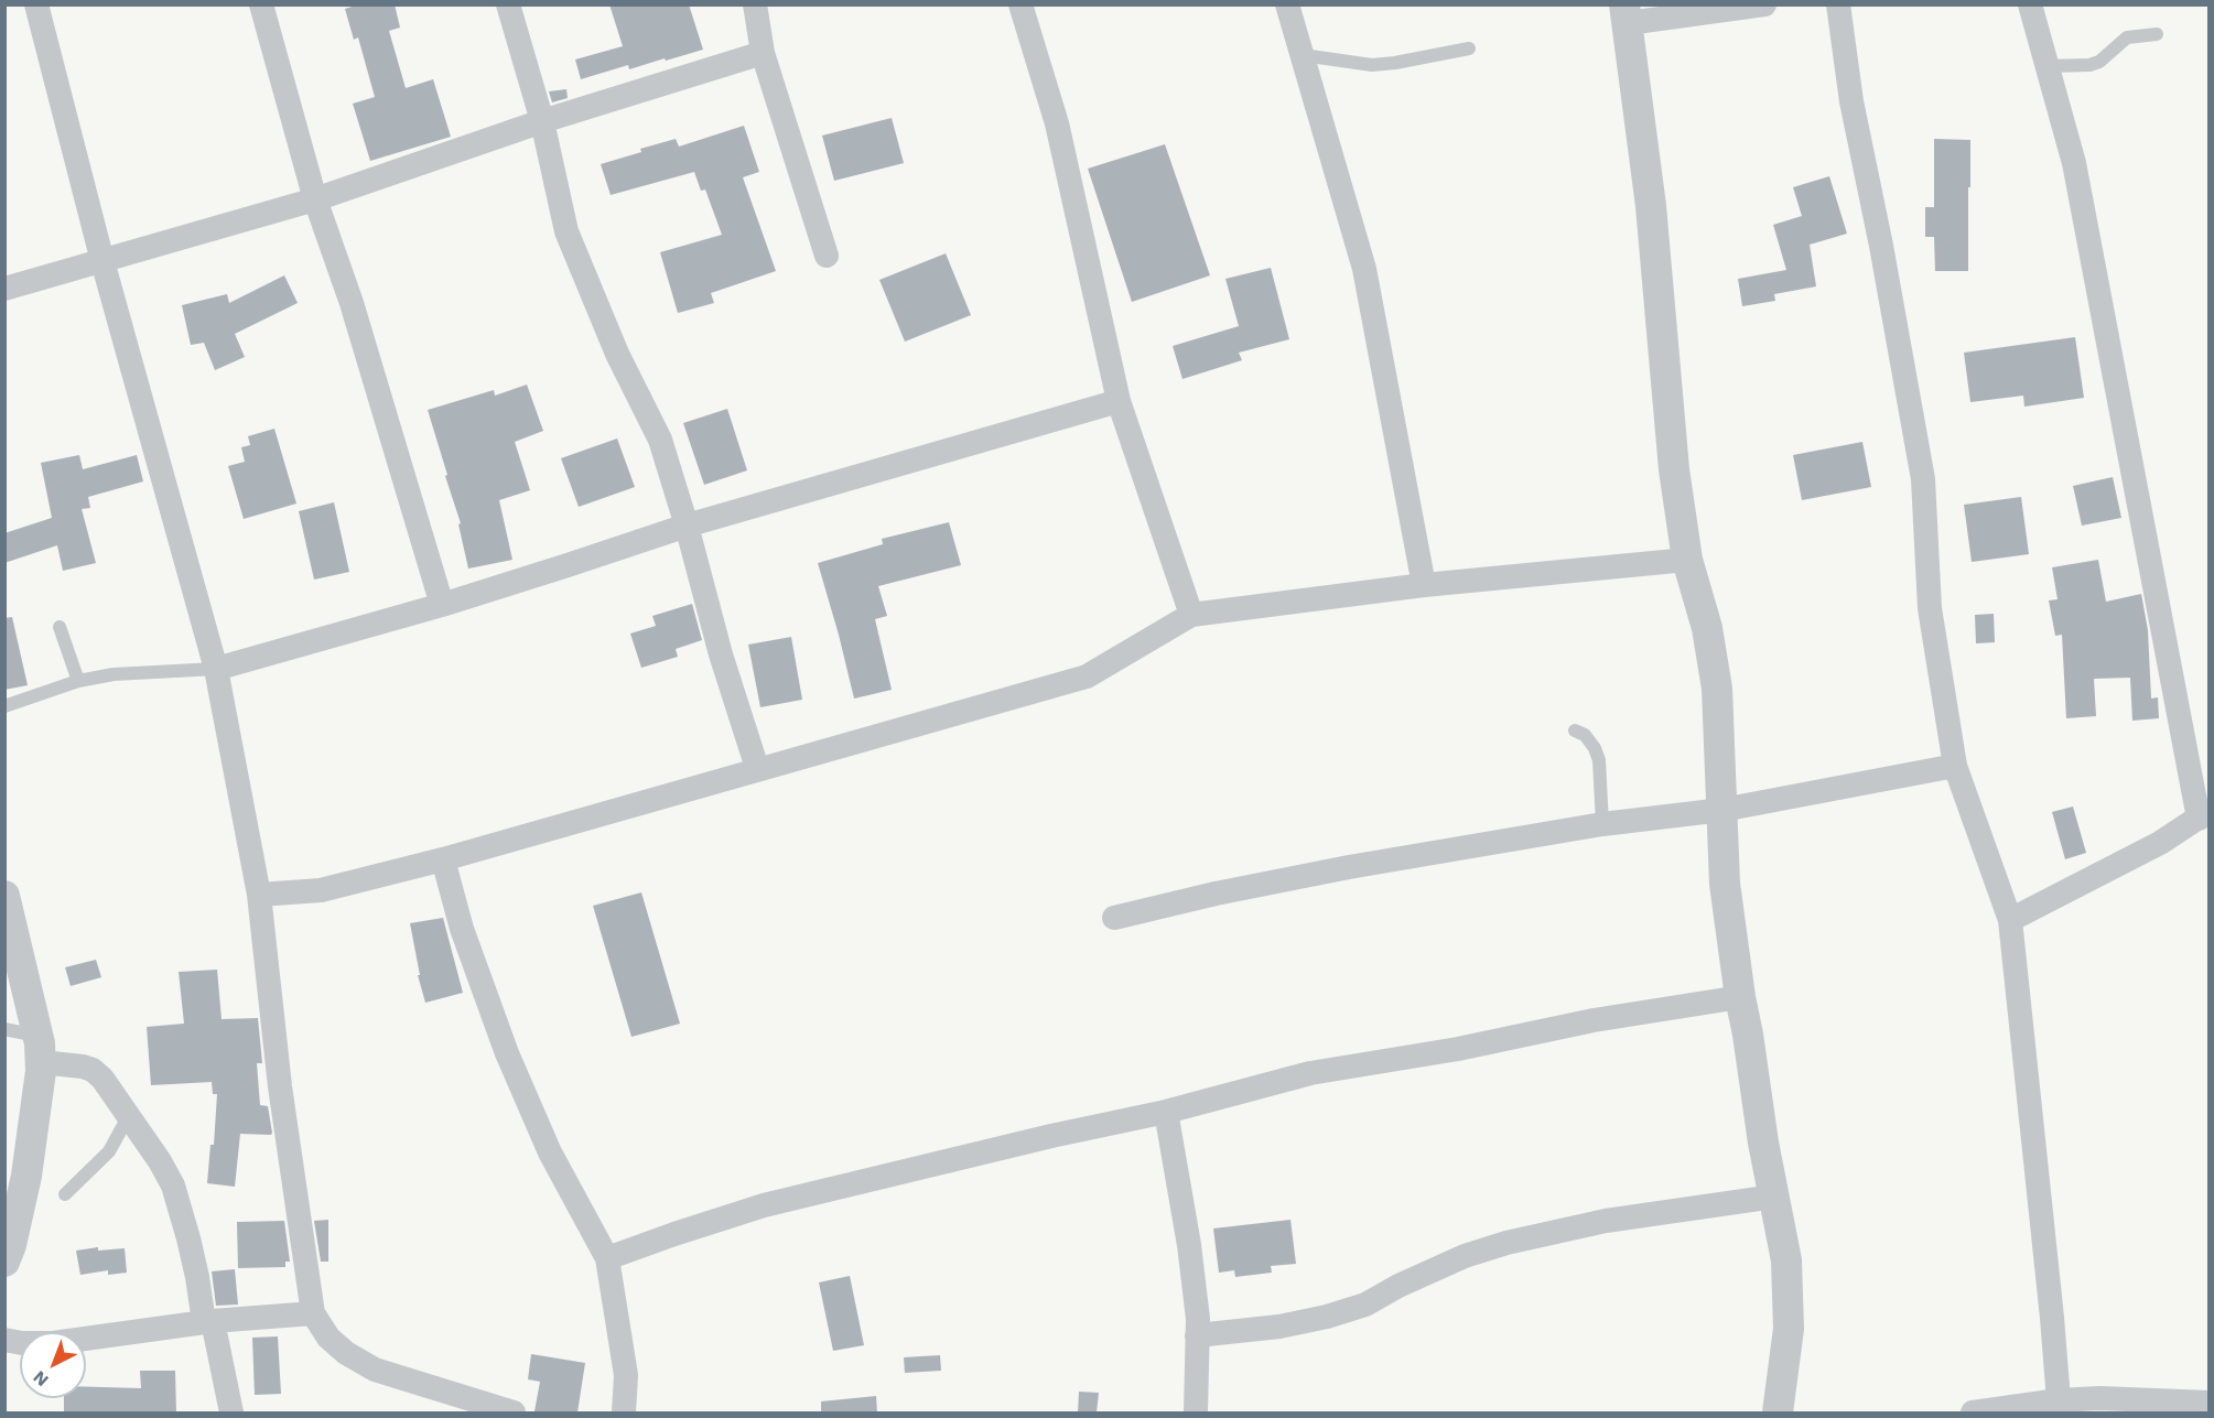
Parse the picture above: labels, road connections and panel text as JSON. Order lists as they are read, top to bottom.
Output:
{
  "north": "bottom left"
}
